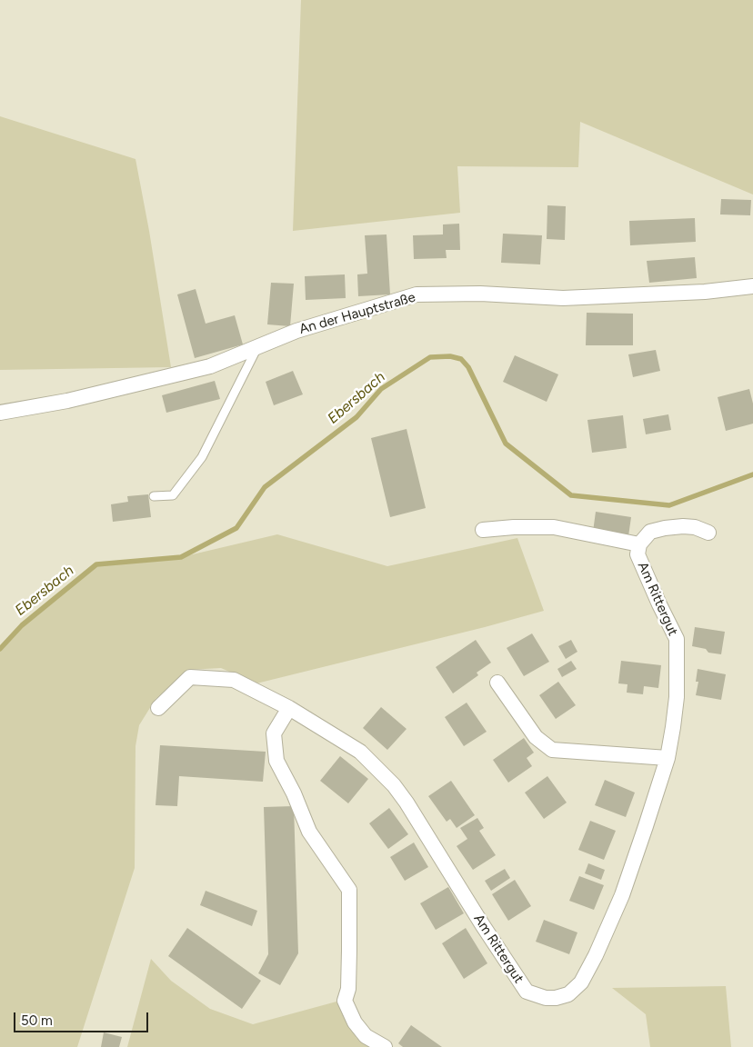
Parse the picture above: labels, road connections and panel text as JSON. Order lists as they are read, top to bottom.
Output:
{
  "streets": {
    "street": ["An der Hauptstraße", "Am Rittergut"]
  },
  "water": ["Ebersbach"],
  "scale_bar": "50 m"
}
